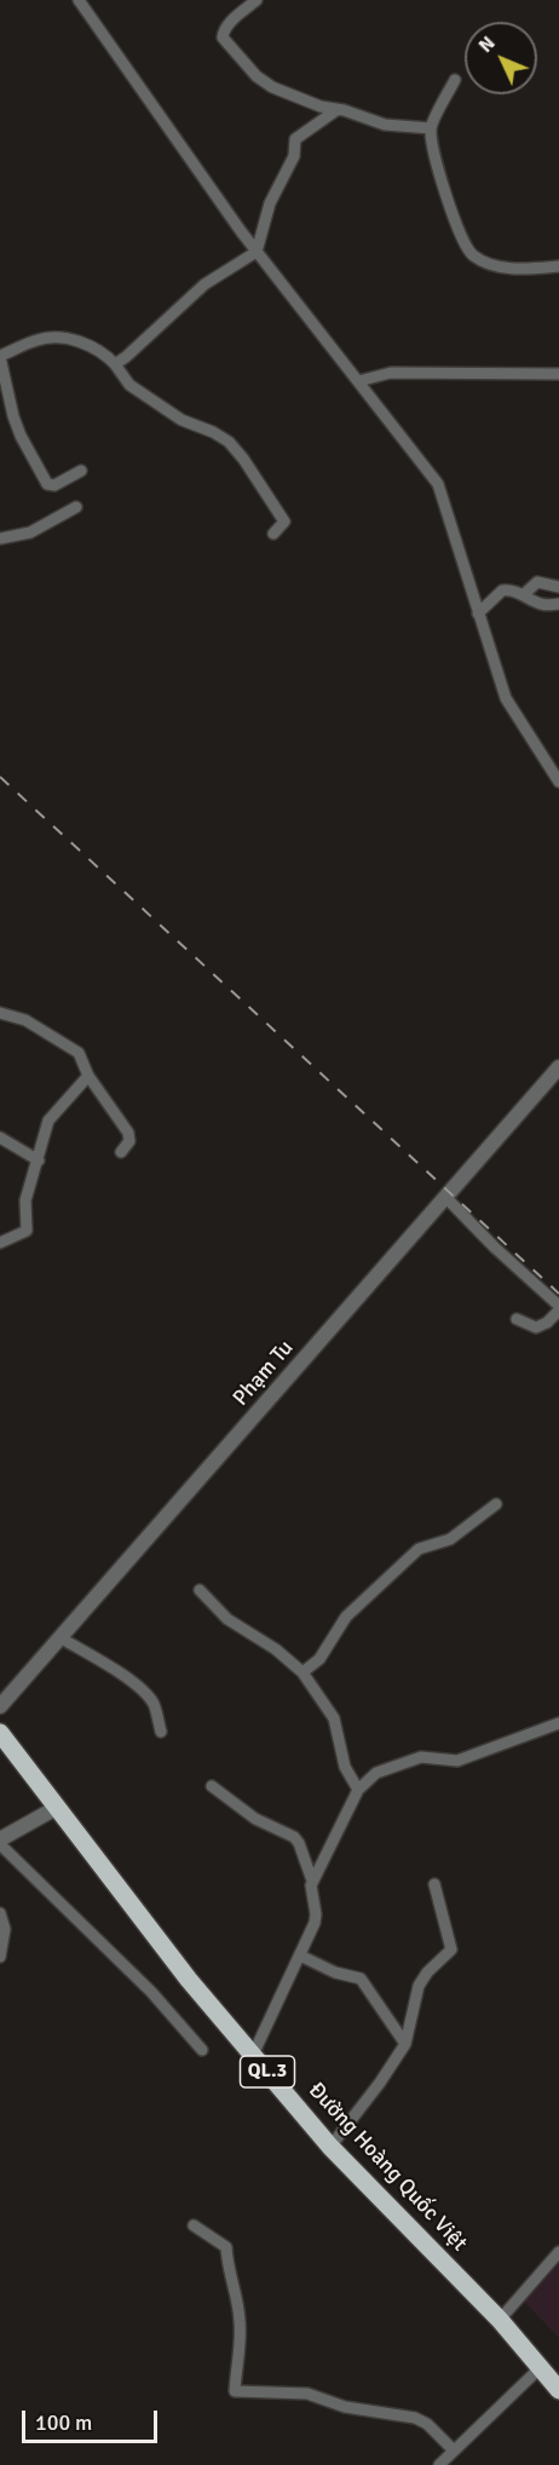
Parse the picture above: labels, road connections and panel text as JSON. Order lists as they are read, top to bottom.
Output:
{
  "streets": {
    "highway": ["QL.3", "Đường Hoàng Quốc Việt"],
    "street": ["Phạm Tu"]
  },
  "scale_bar": "100 m",
  "north": "top left"
}
